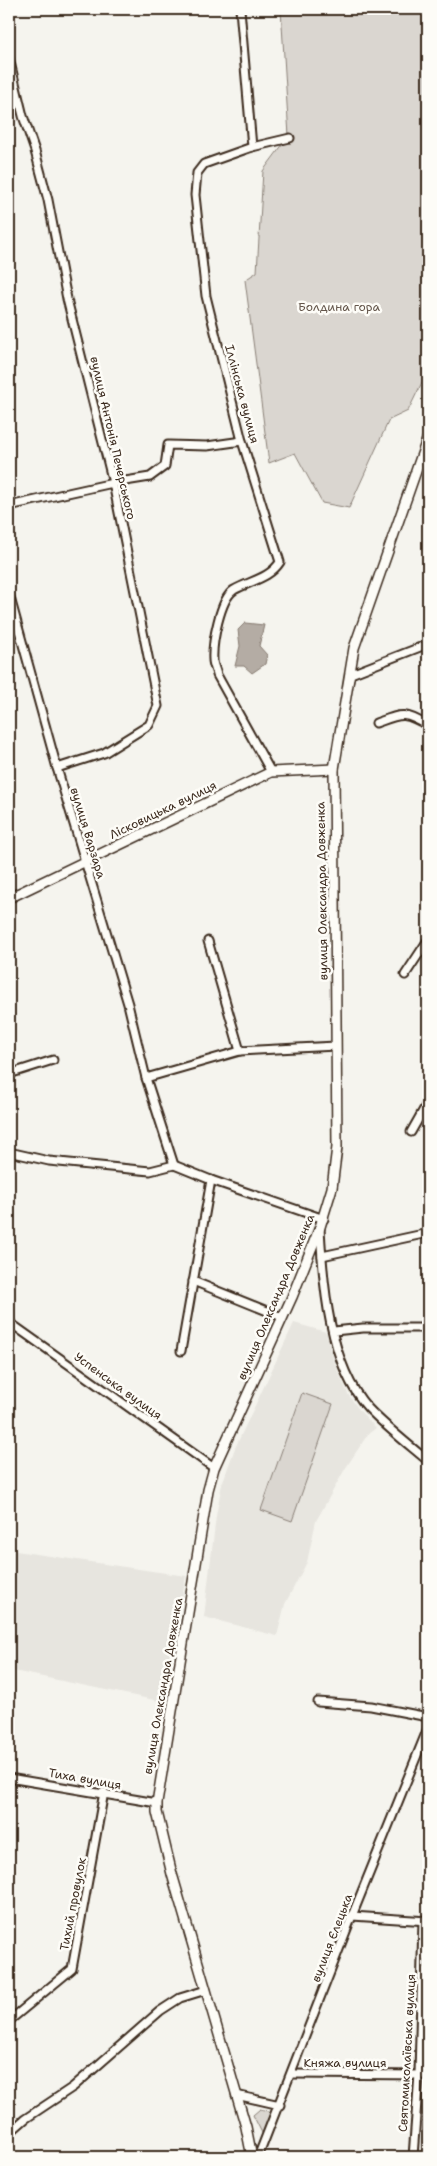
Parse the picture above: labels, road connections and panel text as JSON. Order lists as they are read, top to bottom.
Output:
{
  "streets": {
    "main road": ["Лісковицька вулиця", "вулиця Олександра Довженка"],
    "street": [
      "Іллінська вулиця",
      "вулиця Антонія Печерського",
      "вулиця Варзара",
      "Успенська вулиця",
      "Тиха вулиця",
      "Тихий провулок",
      "вулиця Єлецька",
      "Святомиколаївська вулиця",
      "Княжа вулиця"
    ]
  },
  "crossings": [
    ["Іллінська вулиця", "Лісковицька вулиця"],
    ["вулиця Антонія Печерського", "вулиця Варзара"],
    ["Лісковицька вулиця", "вулиця Варзара"],
    ["Лісковицька вулиця", "вулиця Олександра Довженка"],
    ["вулиця Олександра Довженка", "Успенська вулиця"],
    ["вулиця Олександра Довженка", "Тиха вулиця"],
    ["Тиха вулиця", "Тихий провулок"],
    ["вулиця Єлецька", "Княжа вулиця"],
    ["Святомиколаївська вулиця", "Княжа вулиця"]
  ],
  "parks": ["Болдина гора"]
}
